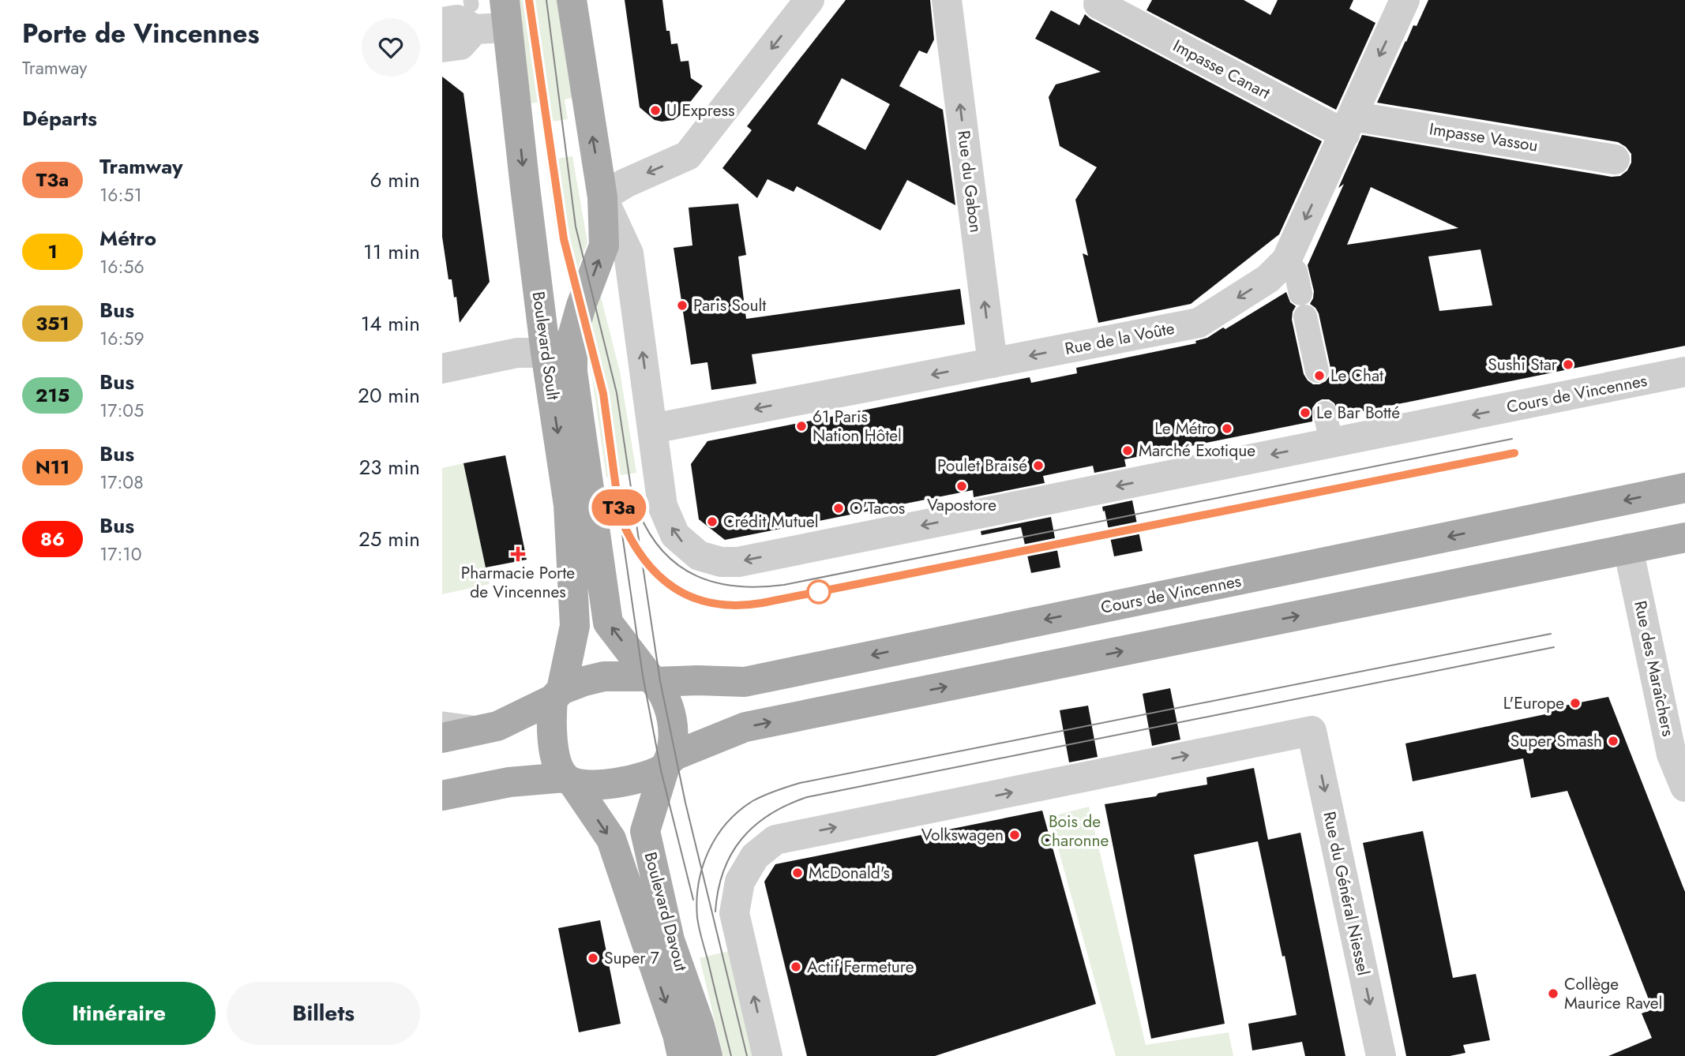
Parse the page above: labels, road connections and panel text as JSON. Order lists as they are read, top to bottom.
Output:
{
  "streets": {
    "main road": ["Boulevard Soult", "Cours de Vincennes", "Boulevard Davout"],
    "street": [
      "Impasse Canart",
      "Impasse Vassou",
      "Rue du Gabon",
      "Rue de la Voûte",
      "Rue des Maraîchers",
      "Rue du Général Niessel"
    ]
  },
  "crossings": [
    ["Impasse Canart", "Impasse Vassou"],
    ["Impasse Canart", "Rue de la Voûte"],
    ["Impasse Vassou", "Rue de la Voûte"],
    ["Rue du Gabon", "Rue de la Voûte"],
    ["Rue de la Voûte", "Boulevard Soult"],
    ["Boulevard Soult", "Cours de Vincennes"],
    ["Boulevard Soult", "Boulevard Davout"],
    ["Cours de Vincennes", "Boulevard Davout"]
  ],
  "one_way": ["Rue du Gabon", "Rue de la Voûte"],
  "parks": ["Bois de Charonne"],
  "places": {
    "other": [
      "U Express",
      "Paris Soult",
      "Sushi Star",
      "Le Chat",
      "Le Bar Botté",
      "61 Paris Nation Hôtel",
      "Le Métro",
      "Marché Exotique",
      "Poulet Braisé",
      "Vapostore",
      "O'Tacos",
      "Crédit Mutuel",
      "L'Europe",
      "Super Smash",
      "Volkswagen",
      "McDonald's",
      "Super 7",
      "Actif Fermeture",
      "Collège Maurice Ravel"
    ],
    "health": ["Pharmacie Porte de Vincennes"]
  },
  "lines": ["tram line T3a"],
  "page": {
    "heading": [
      ["Porte de Vincennes", "Tramway"],
      "Départs"
    ],
    "on_map": "T3a",
    "list": [
      {
        "mark": "T3a",
        "name": "Tramway",
        "note": "16:51",
        "value": "6 min"
      },
      {
        "mark": "1",
        "name": "Métro",
        "note": "16:56",
        "value": "11 min"
      },
      {
        "mark": "351",
        "name": "Bus",
        "note": "16:59",
        "value": "14 min"
      },
      {
        "mark": "215",
        "name": "Bus",
        "note": "17:05",
        "value": "20 min"
      },
      {
        "mark": "N11",
        "name": "Bus",
        "note": "17:08",
        "value": "23 min"
      },
      {
        "mark": "86",
        "name": "Bus",
        "note": "17:10",
        "value": "25 min"
      }
    ],
    "buttons": ["Itinéraire", "Billets"]
  }
}
